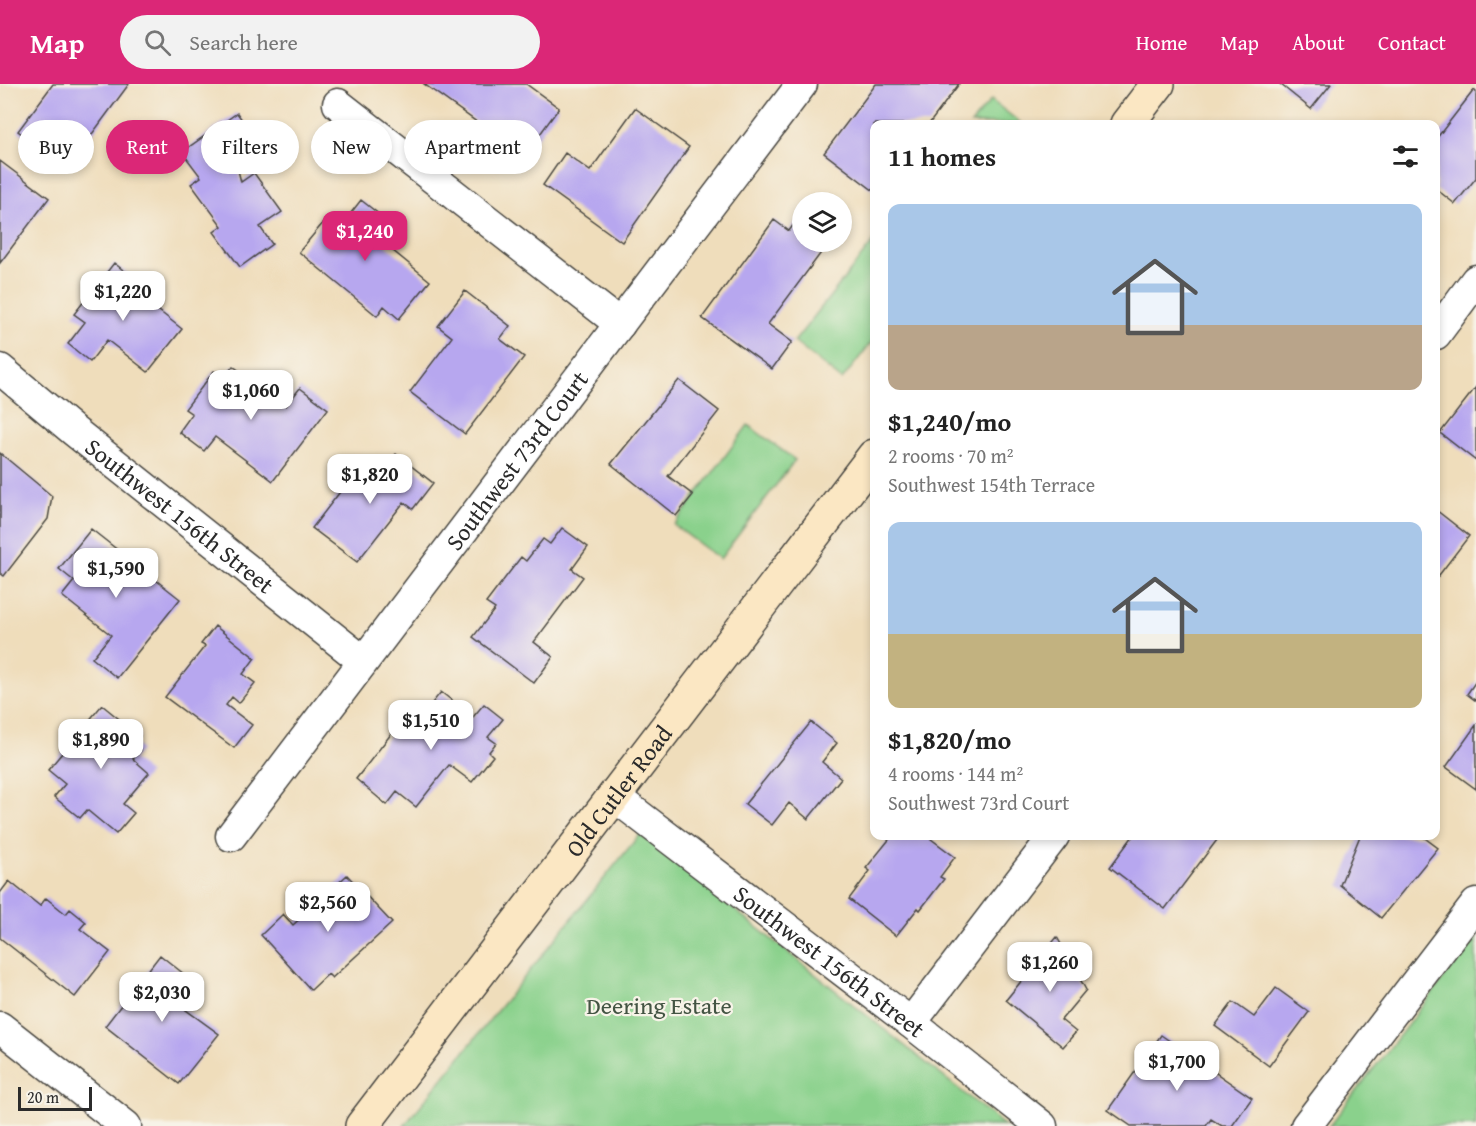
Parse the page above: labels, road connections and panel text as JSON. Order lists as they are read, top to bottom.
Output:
{
  "streets": {
    "main road": ["Old Cutler Road"],
    "street": ["Southwest 73rd Court", "Southwest 156th Street"]
  },
  "crossings": [
    ["Southwest 73rd Court", "Southwest 156th Street"],
    ["Southwest 156th Street", "Old Cutler Road"]
  ],
  "parks": ["Deering Estate"],
  "scale_bar": "20 m",
  "page": {
    "header": "Map",
    "search": "Search here",
    "nav": [
      "Home",
      "Map",
      "About",
      "Contact"
    ],
    "chip": [
      "Buy",
      "Rent",
      "Filters",
      "New",
      "Apartment"
    ],
    "heading": "11 homes",
    "list": [
      {
        "name": "$1,240/mo",
        "note": "2 rooms · 70 m² · Southwest 154th Terrace"
      },
      {
        "name": "$1,820/mo",
        "note": "4 rooms · 144 m² · Southwest 73rd Court"
      }
    ],
    "price": [
      "$1,240",
      "$1,220",
      "$1,060",
      "$1,820",
      "$1,590",
      "$1,510",
      "$1,890",
      "$2,560",
      "$1,260",
      "$2,030",
      "$1,700"
    ],
    "scale": "20 m"
  }
}
